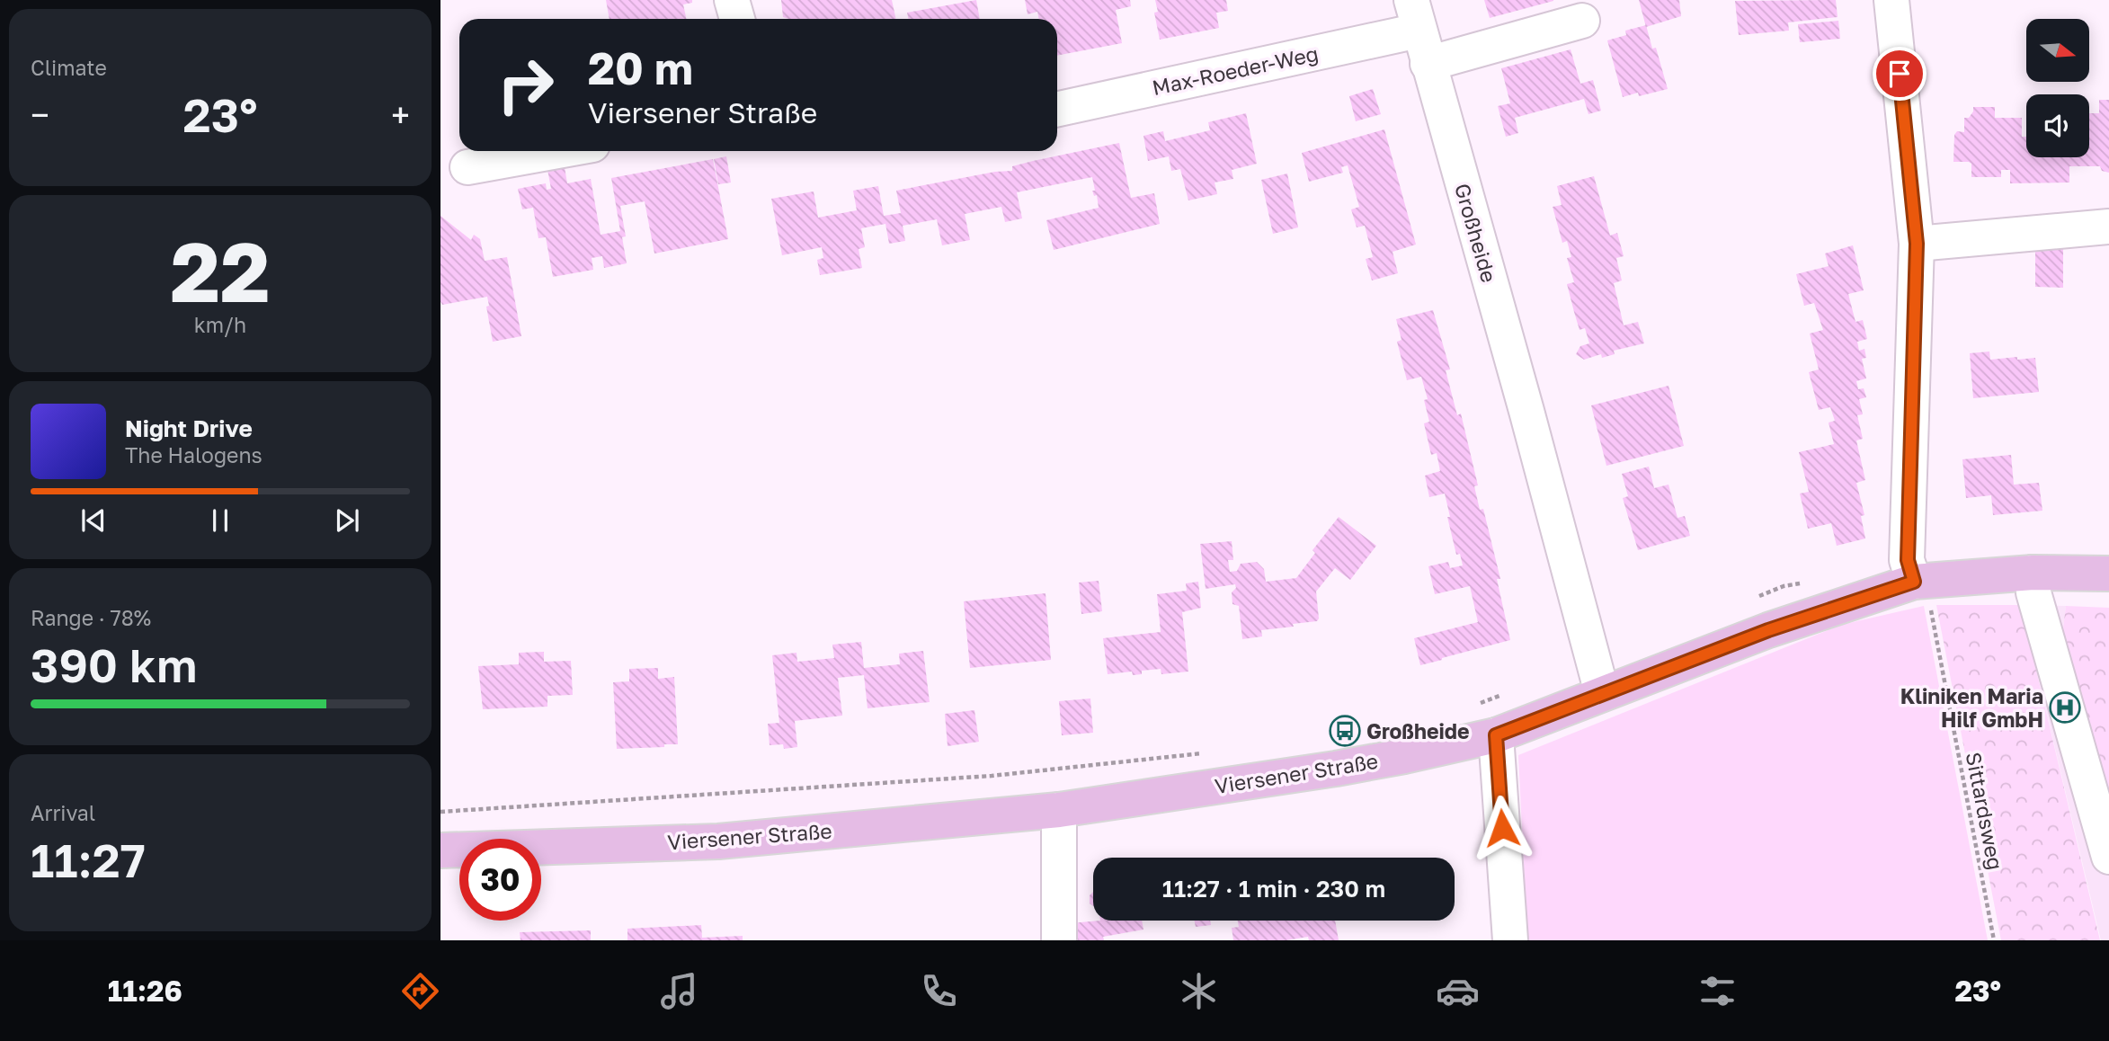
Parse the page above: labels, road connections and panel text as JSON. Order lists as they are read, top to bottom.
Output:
{
  "streets": {
    "main road": ["Viersener Straße"],
    "street": ["Max-Roeder-Weg", "Großheide"],
    "path": ["Sittardsweg"]
  },
  "crossings": [
    ["Max-Roeder-Weg", "Großheide"],
    ["Großheide", "Viersener Straße"],
    ["Viersener Straße", "Sittardsweg"]
  ],
  "places": {
    "hospital": ["Kliniken Maria Hilf GmbH"],
    "bus stop": ["Großheide"]
  },
  "north": "right",
  "page": {
    "tile": [
      "Climate",
      ["22", "km/h"],
      ["Range · 78%", "390 km"],
      ["Arrival", "11:27"]
    ],
    "turn": ["20 m", "Viersener Straße"],
    "heat": ["−", "23°", "+"],
    "song": ["Night Drive", "The Halogens"],
    "limit": "30",
    "trip": "11:27 · 1 min · 230 m",
    "tabs": ["11:26", "23°"]
  }
}
